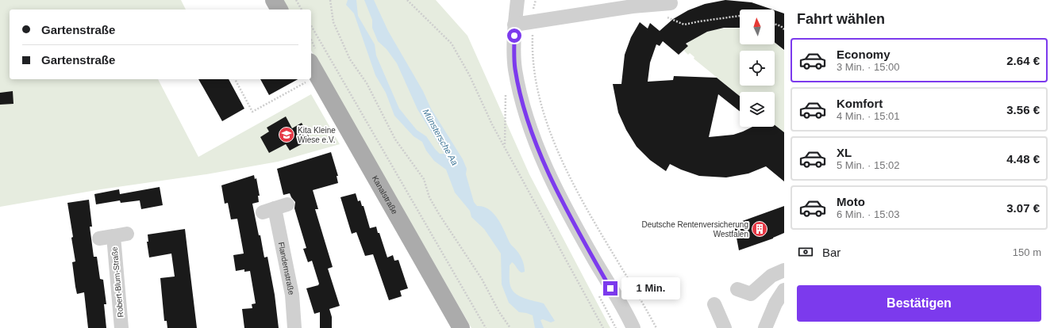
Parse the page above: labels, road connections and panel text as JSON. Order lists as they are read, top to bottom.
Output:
{
  "streets": {
    "main road": ["Kanalstraße"],
    "street": ["Flandernstraße", "Robert-Blum-Straße"]
  },
  "water": ["Münstersche Aa"],
  "places": {
    "school or university": ["Kita Kleine Wiese e.V."],
    "building": ["Deutsche Rentenversicherung Westfalen"]
  },
  "north": "top",
  "page": {
    "heading": "Fahrt wählen",
    "banner": ["Gartenstraße", "Gartenstraße"],
    "list": [
      {
        "name": "Economy",
        "note": "3 Min. · 15:00",
        "value": "2.64 €"
      },
      {
        "name": "Komfort",
        "note": "4 Min. · 15:01",
        "value": "3.56 €"
      },
      {
        "name": "XL",
        "note": "5 Min. · 15:02",
        "value": "4.48 €"
      },
      {
        "name": "Moto",
        "note": "6 Min. · 15:03",
        "value": "3.07 €"
      }
    ],
    "pay": ["Bar", "150 m"],
    "bubble": "1 Min.",
    "buttons": "Bestätigen"
  }
}
